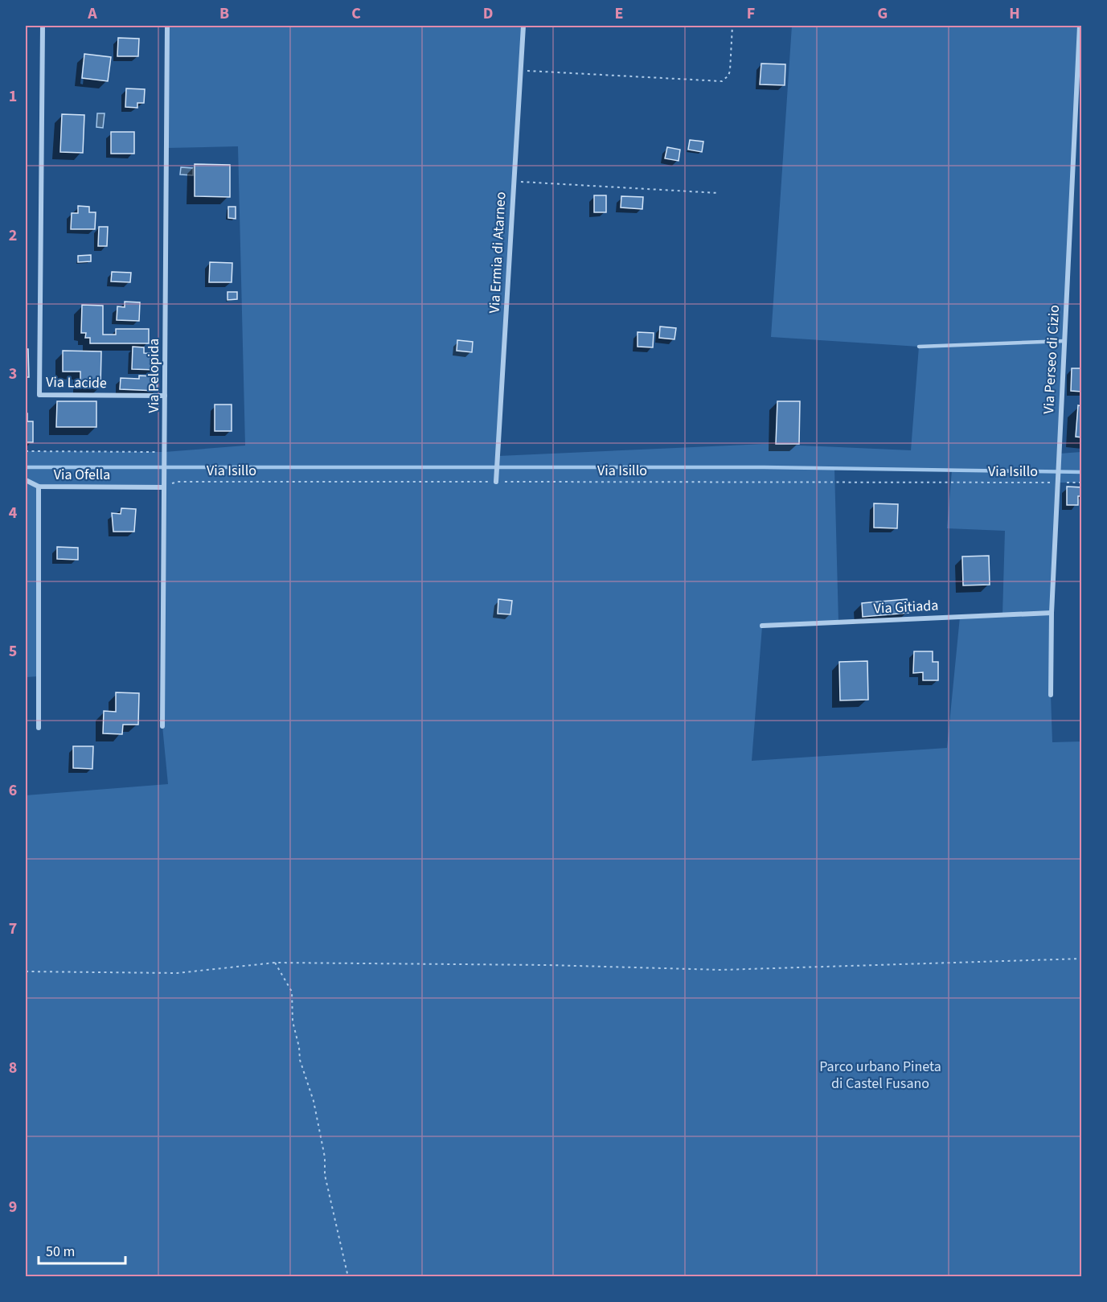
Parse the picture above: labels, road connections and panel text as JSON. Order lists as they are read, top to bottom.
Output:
{
  "streets": {
    "street": [
      "Via Ermia di Atarneo",
      "Via Perseo di Cizio",
      "Via Pelopida",
      "Via Lacide",
      "Via Ofella",
      "Via Gitiada"
    ],
    "path": ["Via Isillo"]
  },
  "crossings": [
    ["Via Ermia di Atarneo", "Via Isillo"],
    ["Via Perseo di Cizio", "Via Isillo"],
    ["Via Perseo di Cizio", "Via Gitiada"],
    ["Via Pelopida", "Via Lacide"],
    ["Via Pelopida", "Via Isillo"],
    ["Via Pelopida", "Via Ofella"],
    ["Via Isillo", "Via Ofella"]
  ],
  "parks": ["Parco urbano Pineta di Castel Fusano"],
  "scale_bar": "50 m",
  "grid": {
    "columns": [
      "A",
      "B",
      "C",
      "D",
      "E",
      "F",
      "G",
      "H"
    ],
    "rows": [
      "1",
      "2",
      "3",
      "4",
      "5",
      "6",
      "7",
      "8",
      "9"
    ]
  }
}
